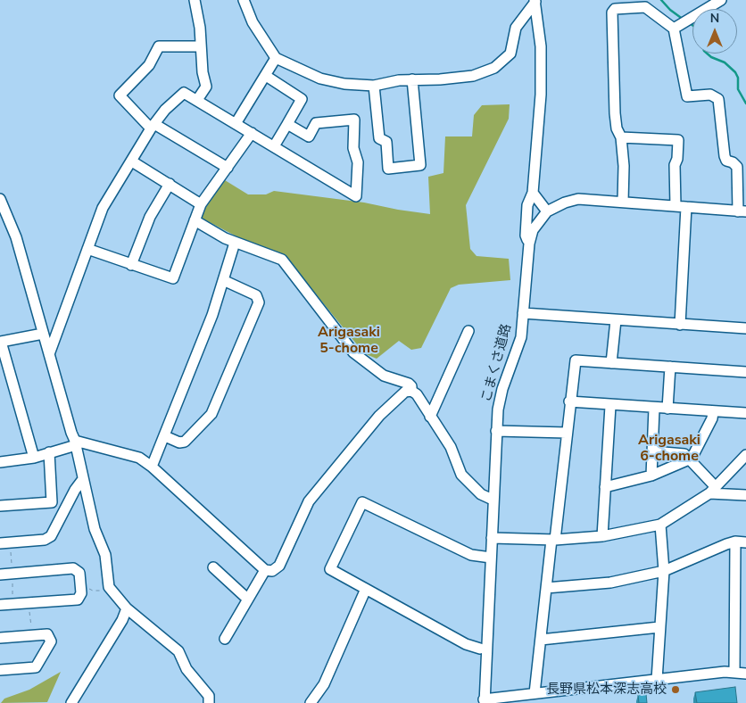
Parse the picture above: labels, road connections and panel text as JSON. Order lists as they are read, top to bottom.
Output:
{
  "streets": {
    "street": ["こまくさ道路"]
  },
  "districts": ["Arigasaki 5-chome", "Arigasaki 6-chome"],
  "places": ["長野県松本深志高校"],
  "north": "top"
}
